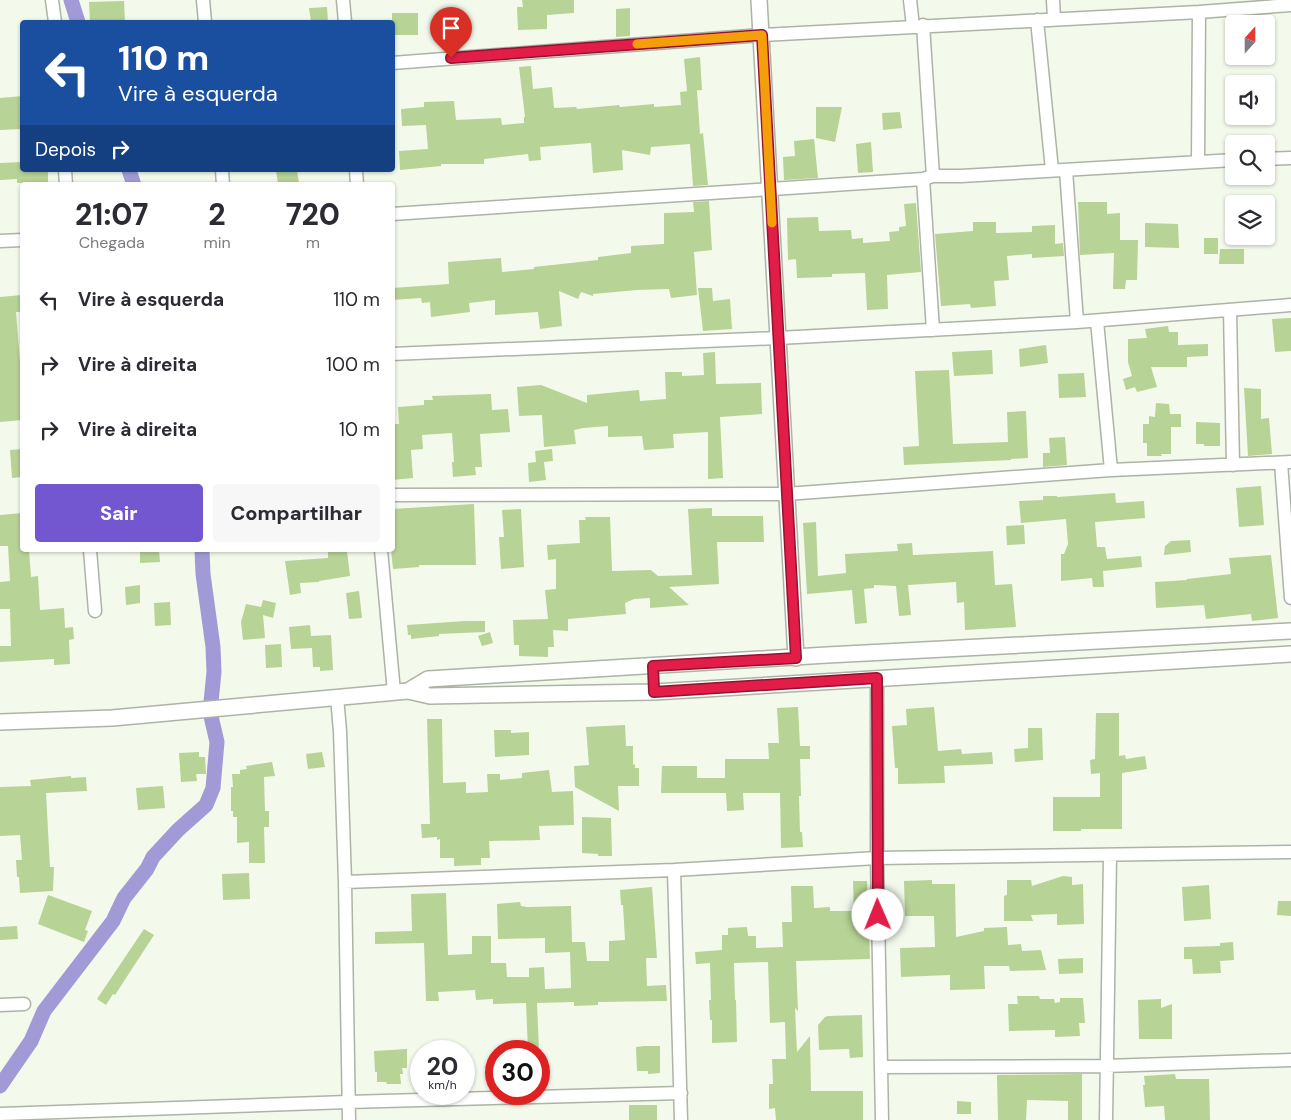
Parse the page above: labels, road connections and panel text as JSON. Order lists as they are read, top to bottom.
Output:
{
  "north": "top",
  "page": {
    "turn": ["110 m", "Vire à esquerda"],
    "then": "Depois",
    "eta": [
      "21:07",
      "Chegada",
      "2",
      "min",
      "720",
      "m"
    ],
    "list": [
      {
        "name": "Vire à esquerda",
        "value": "110 m"
      },
      {
        "name": "Vire à direita",
        "value": "100 m"
      },
      {
        "name": "Vire à direita",
        "value": "10 m"
      }
    ],
    "buttons": ["Sair", "Compartilhar"],
    "speed": "20 km/h",
    "limit": "30"
  }
}
